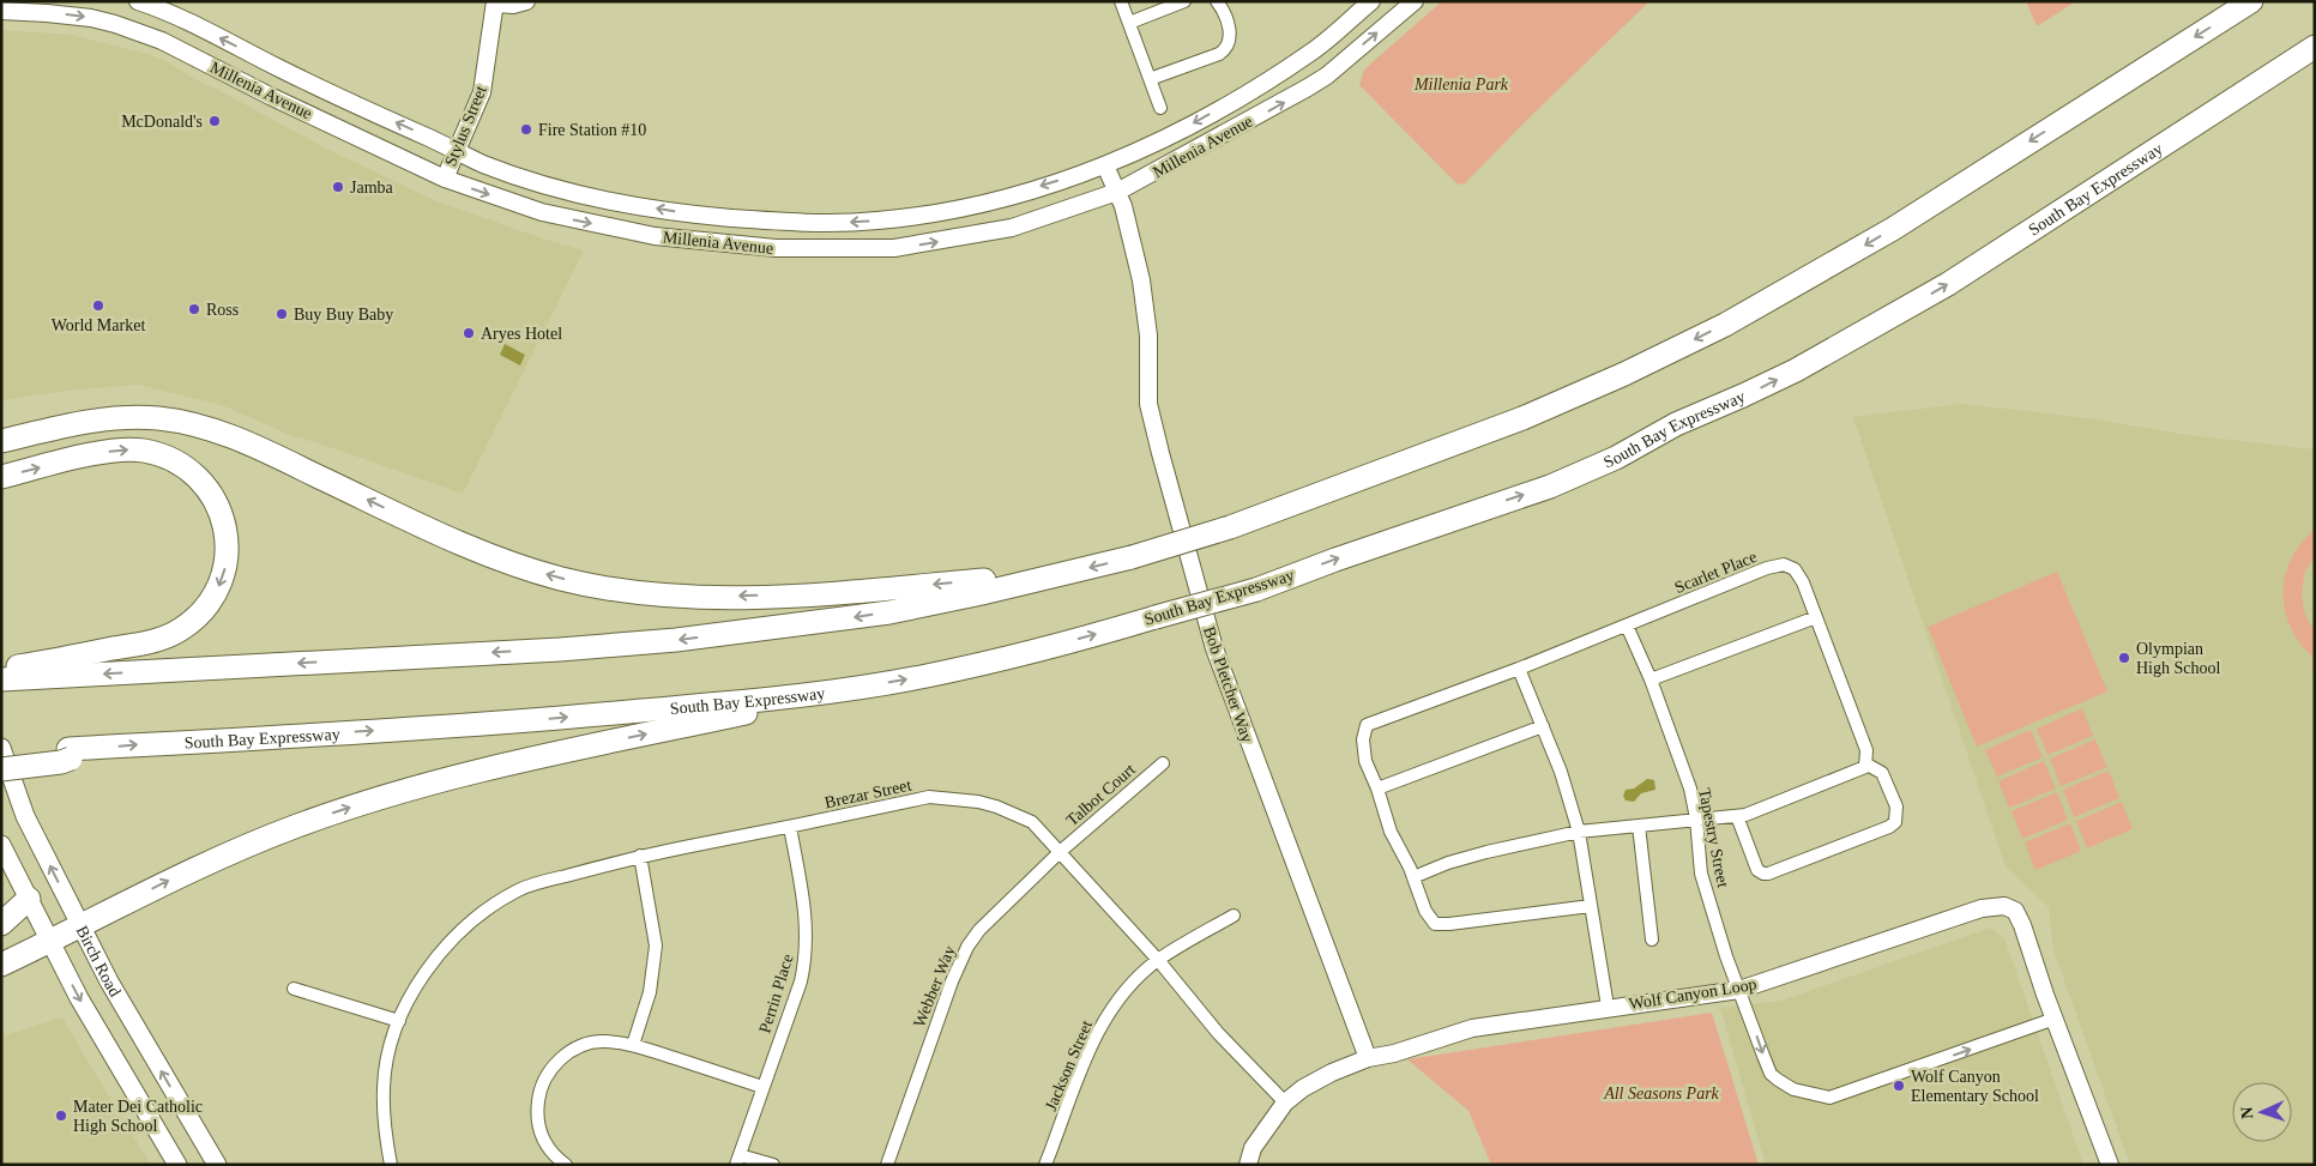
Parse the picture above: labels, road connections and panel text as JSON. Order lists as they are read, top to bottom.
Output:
{
  "streets": {
    "highway": ["South Bay Expressway"],
    "main road": ["Birch Road"],
    "street": [
      "Millenia Avenue",
      "Stylus Street",
      "Scarlet Place",
      "Bob Pletcher Way",
      "Brezar Street",
      "Talbot Court",
      "Tapestry Street",
      "Webber Way",
      "Perrin Place",
      "Wolf Canyon Loop",
      "Jackson Street"
    ]
  },
  "crossings": [
    ["Millenia Avenue", "Stylus Street"],
    ["Millenia Avenue", "Bob Pletcher Way"],
    ["Scarlet Place", "Tapestry Street"],
    ["Bob Pletcher Way", "Wolf Canyon Loop"],
    ["Brezar Street", "Talbot Court"],
    ["Brezar Street", "Webber Way"],
    ["Brezar Street", "Perrin Place"],
    ["Brezar Street", "Wolf Canyon Loop"],
    ["Brezar Street", "Jackson Street"],
    ["Talbot Court", "Webber Way"],
    ["Tapestry Street", "Wolf Canyon Loop"]
  ],
  "one_way": ["Tapestry Street"],
  "parks": ["Millenia Park", "All Seasons Park"],
  "places": [
    "McDonald's",
    "Fire Station #10",
    "Jamba",
    "World Market",
    "Ross",
    "Buy Buy Baby",
    "Aryes Hotel",
    "Olympian High School",
    "Wolf Canyon Elementary School",
    "Mater Dei Catholic High School"
  ],
  "north": "left"
}
